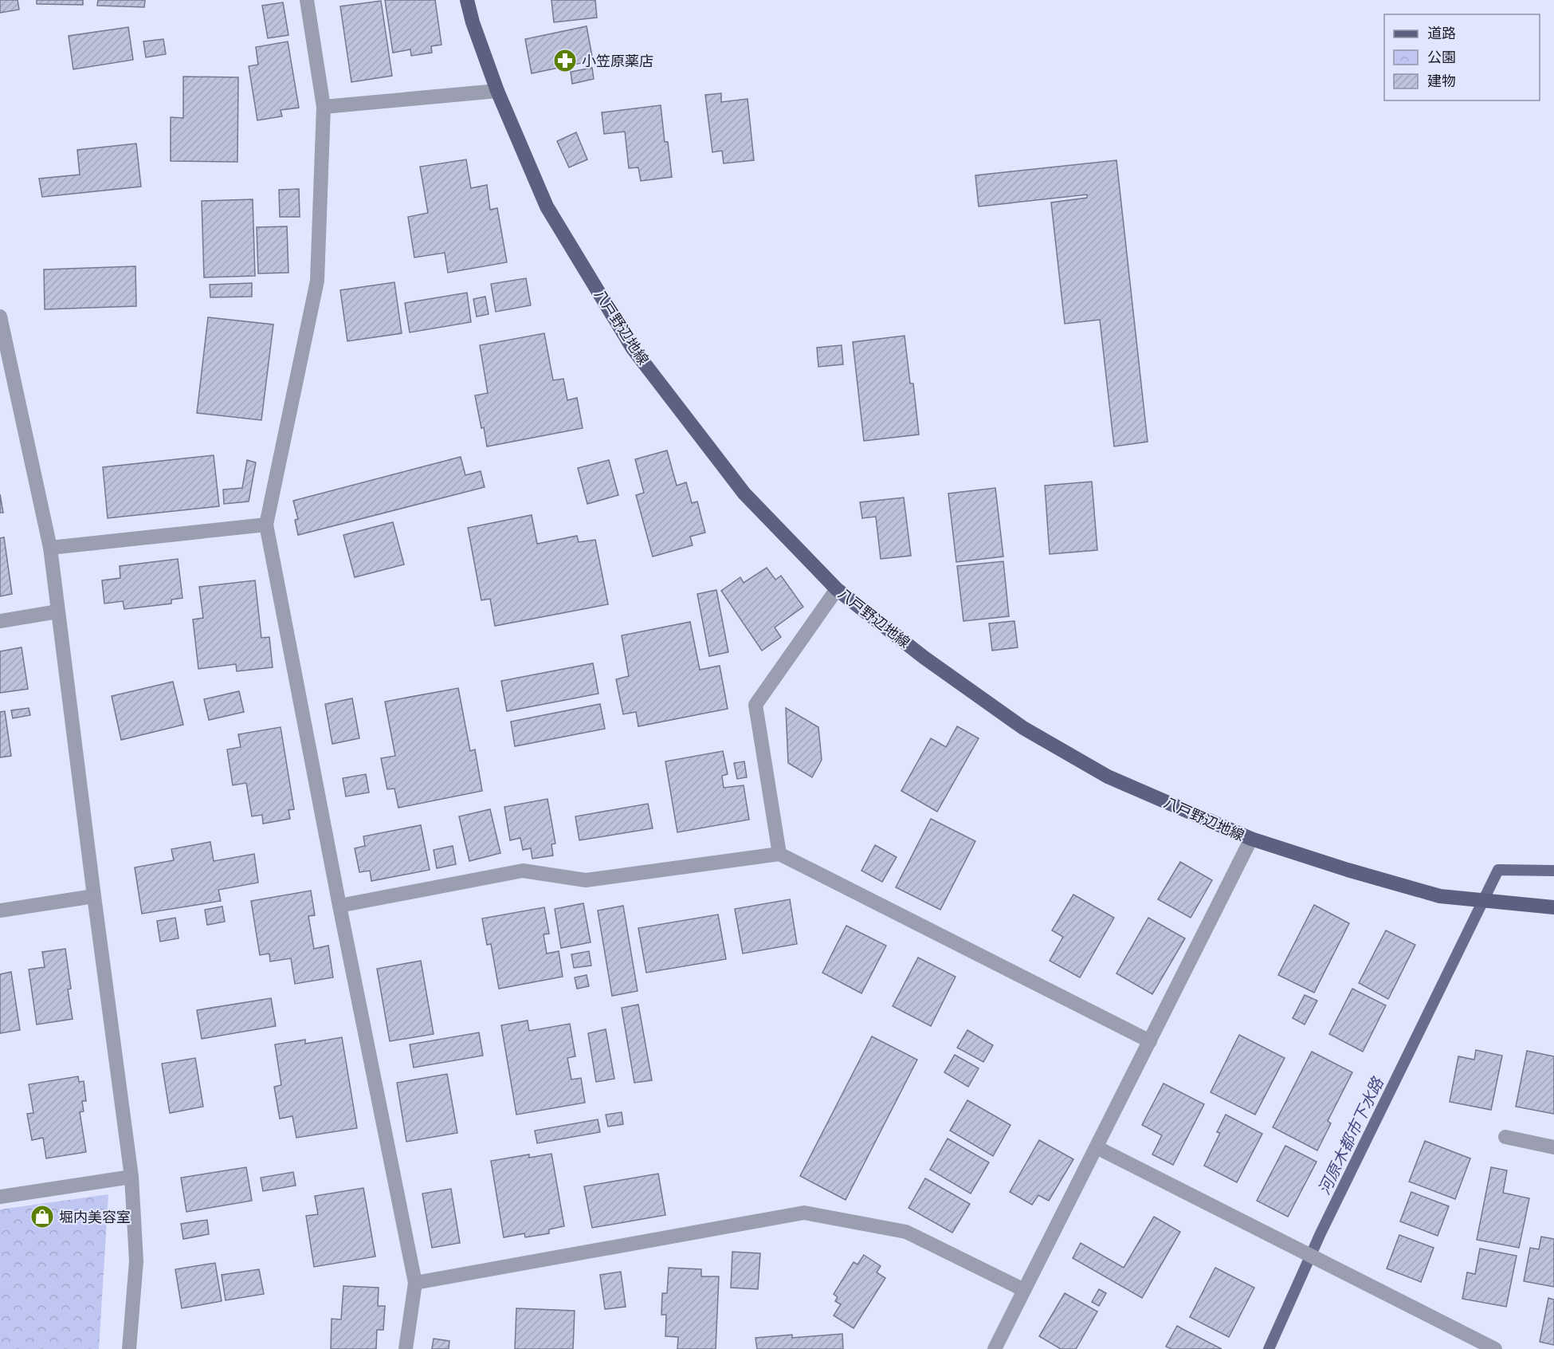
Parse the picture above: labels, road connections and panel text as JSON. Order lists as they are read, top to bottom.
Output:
{
  "streets": {
    "main road": ["八戸野辺地線"]
  },
  "water": ["河原木都市下水路"],
  "places": {
    "pharmacy": ["小笠原薬店"],
    "shop": ["堀内美容室"]
  },
  "legend": ["道路", "公園", "建物"]
}
